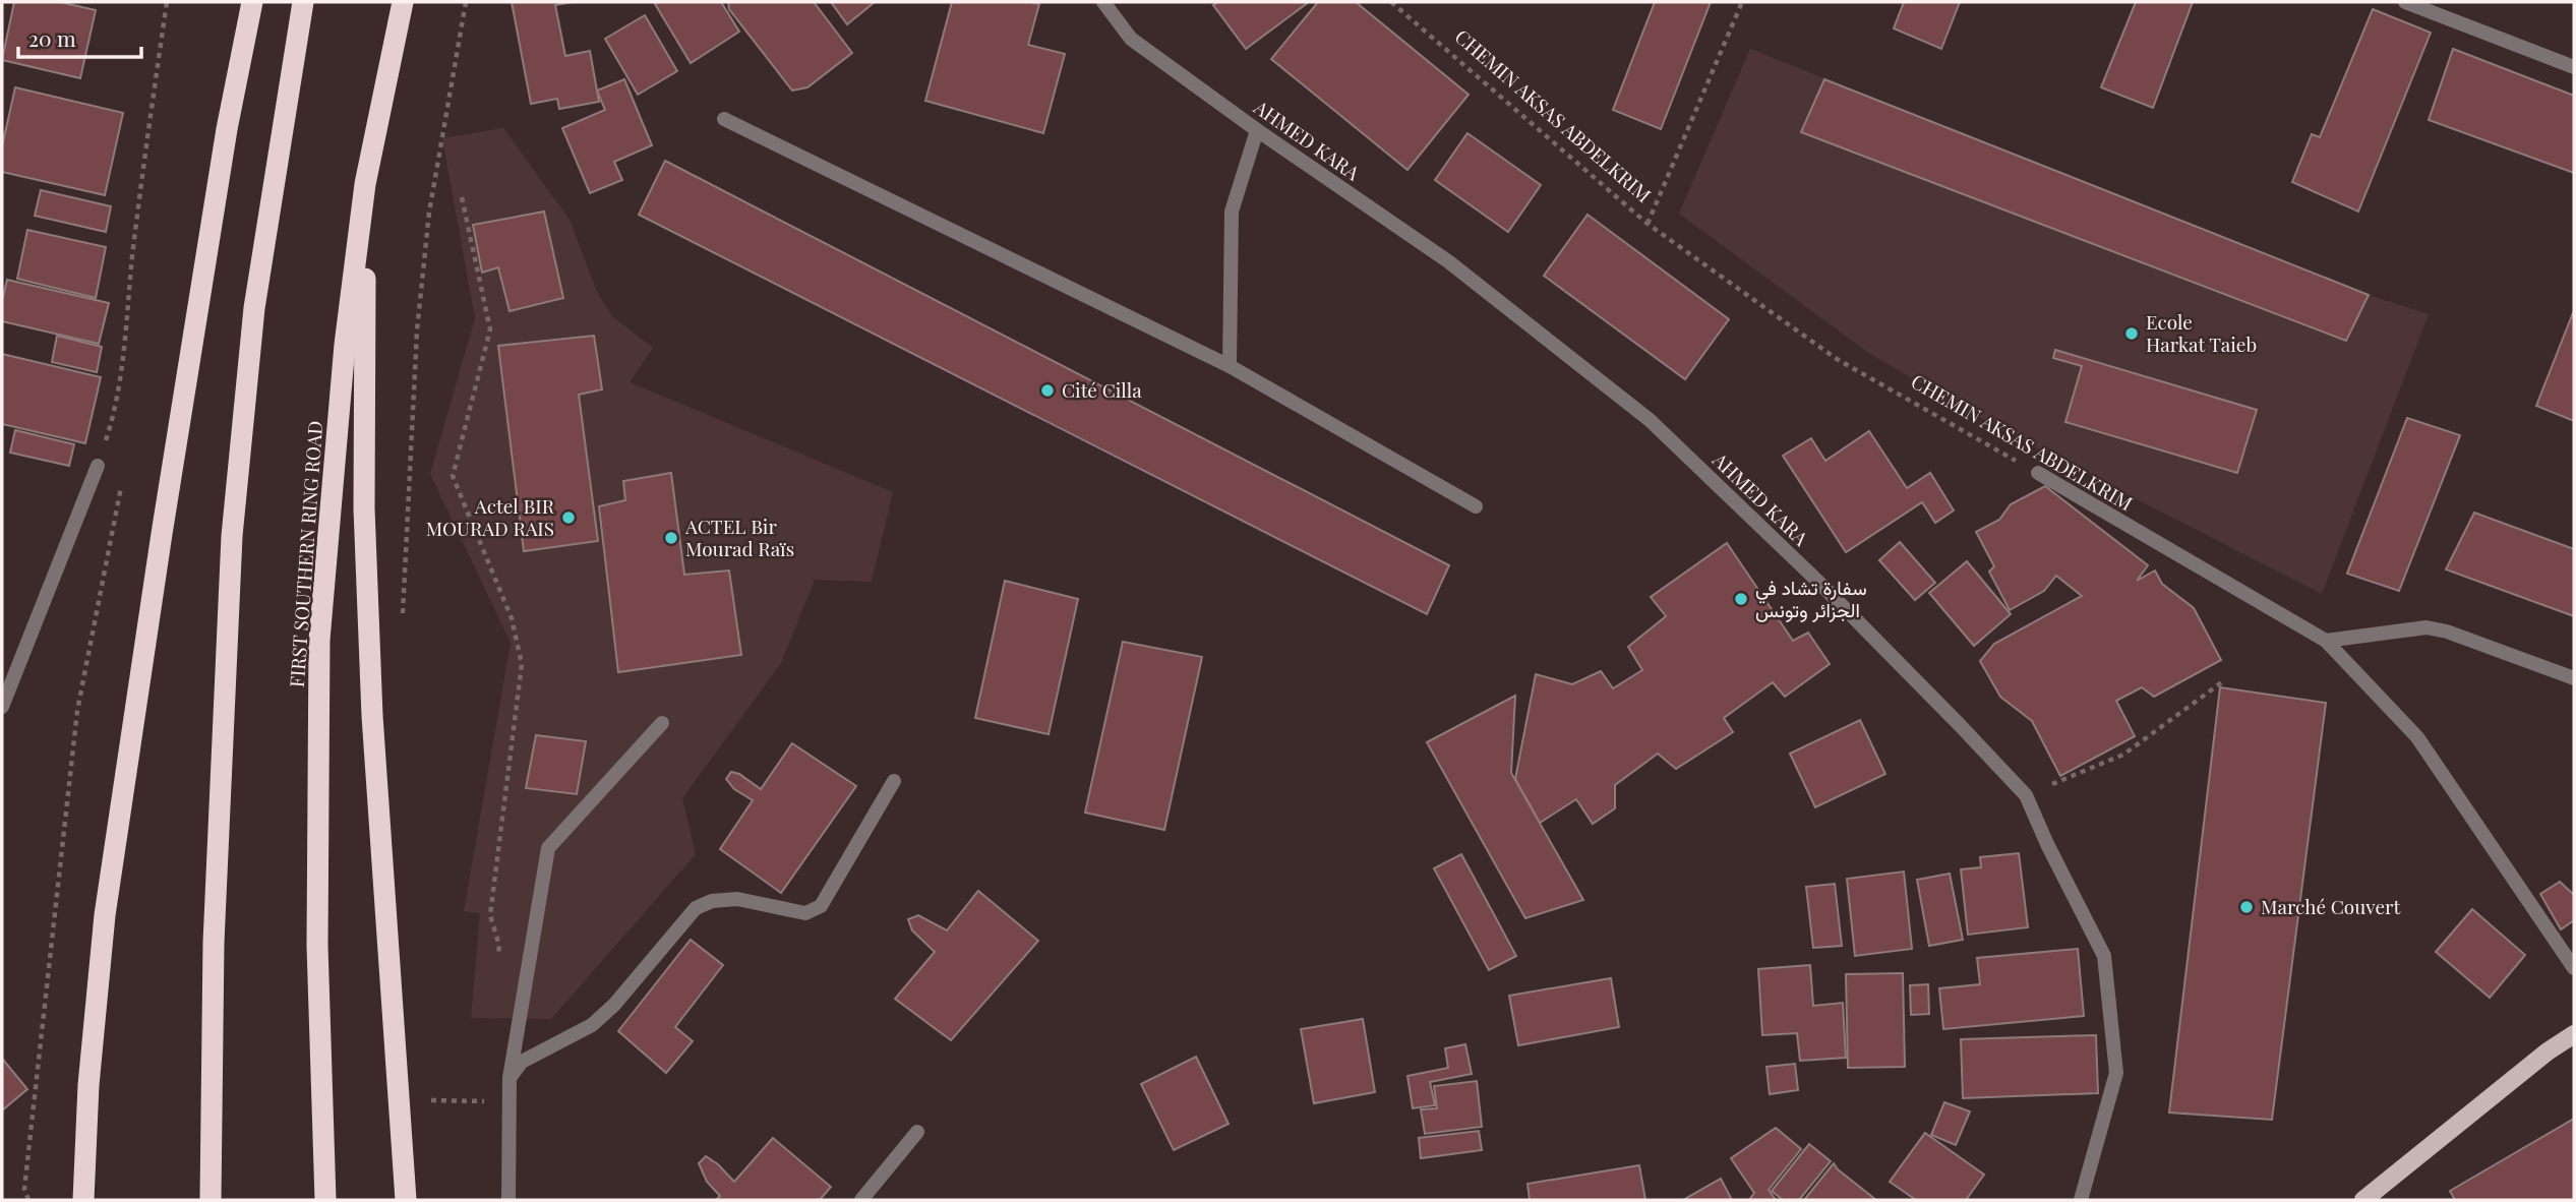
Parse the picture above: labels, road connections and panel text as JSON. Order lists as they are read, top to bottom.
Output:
{
  "streets": {
    "highway": ["FIRST SOUTHERN RING ROAD"],
    "street": ["CHEMIN AKSAS ABDELKRIM", "AHMED KARA"]
  },
  "places": [
    "Ecole Harkat Taieb",
    "Cité Cilla",
    "Actel BIR MOURAD RAIS",
    "ACTEL Bir Mourad Raïs",
    "سفارة تشاد في الجزائر وتونس",
    "Marché Couvert"
  ],
  "scale_bar": "20 m"
}
